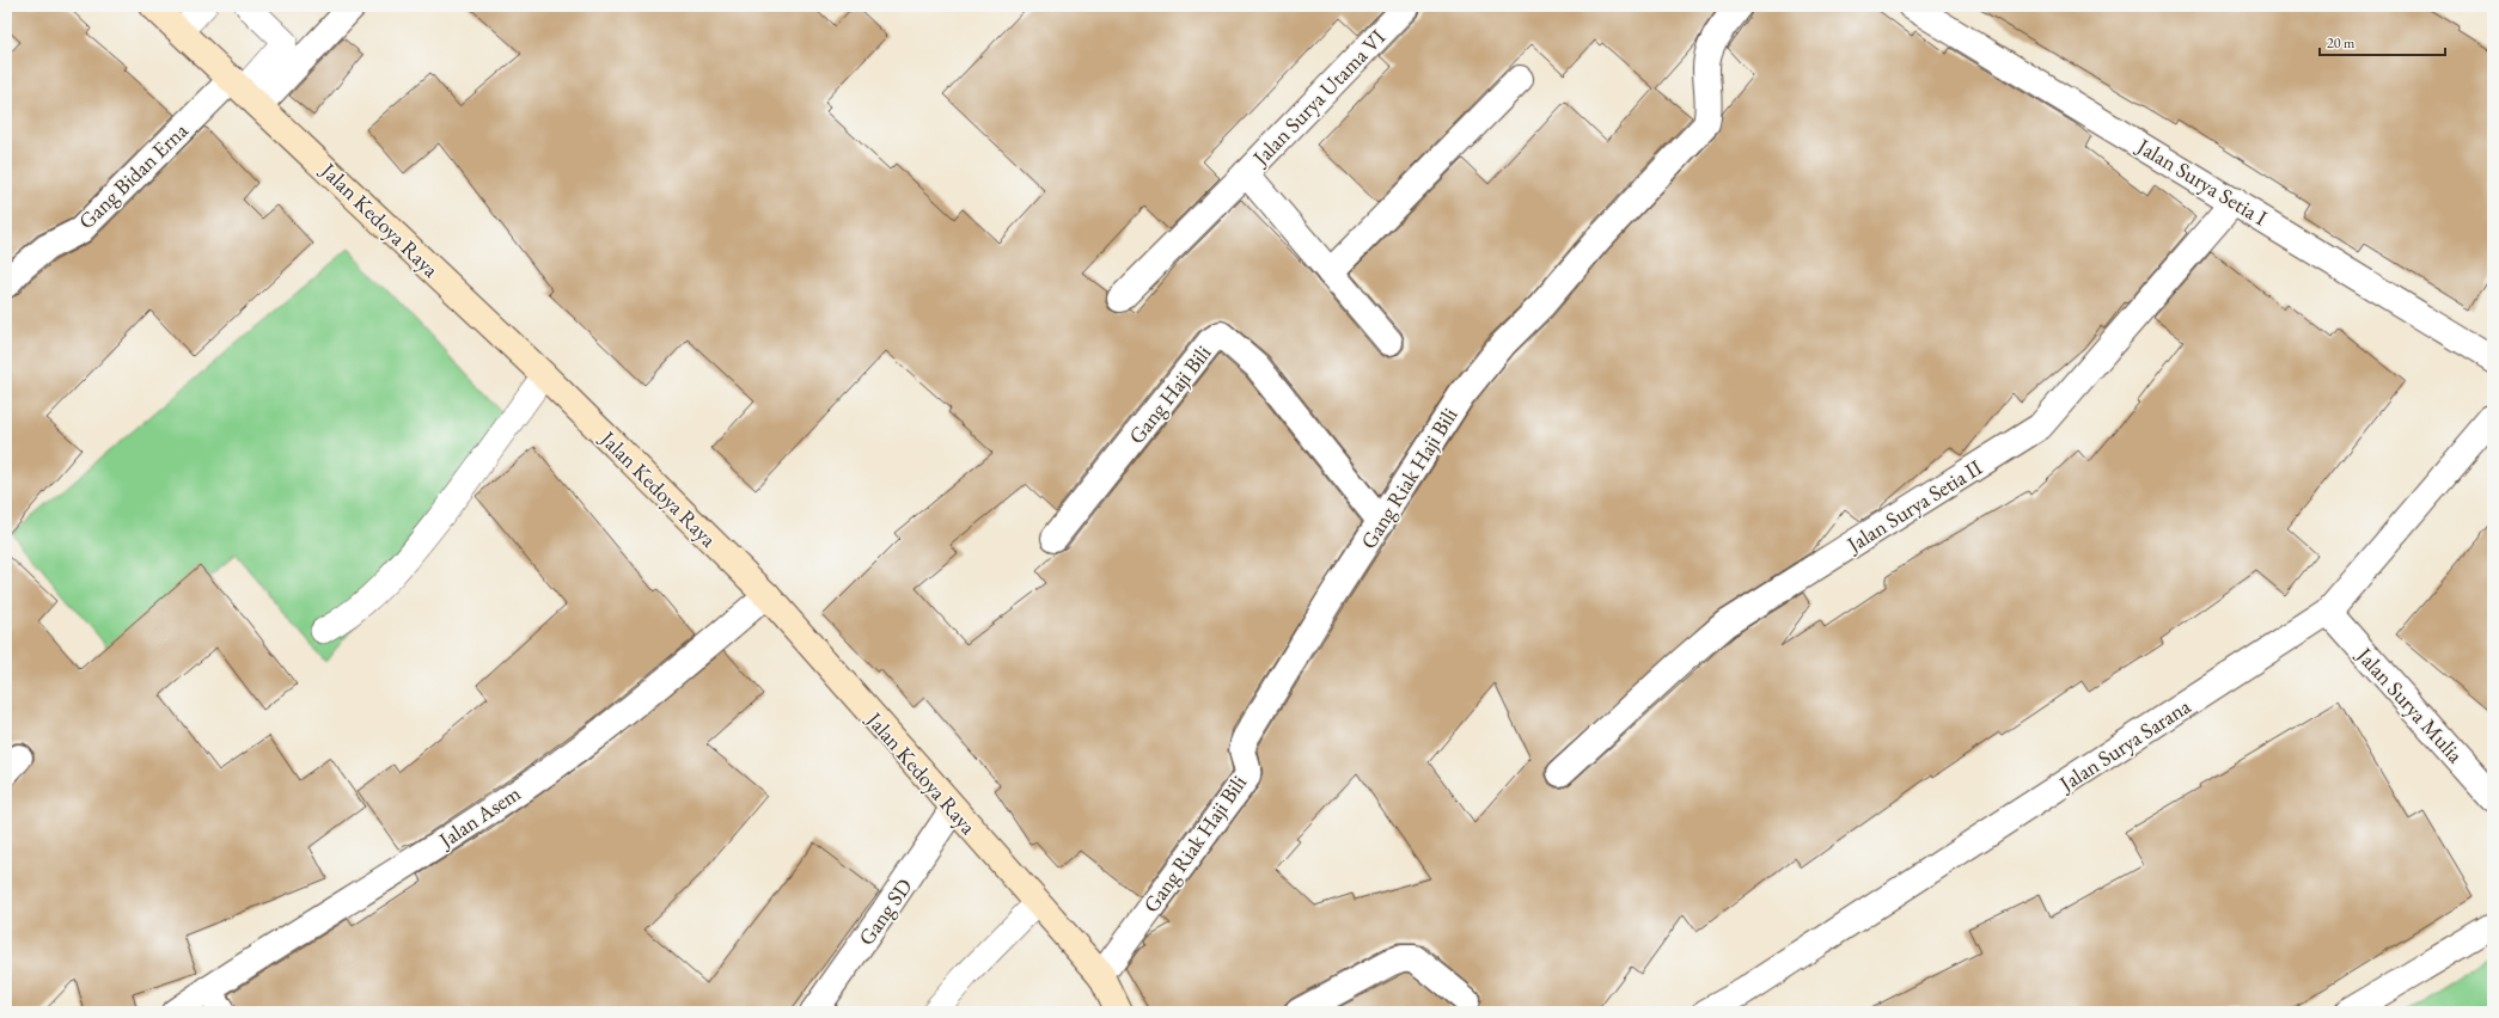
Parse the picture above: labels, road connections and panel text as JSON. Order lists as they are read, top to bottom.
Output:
{
  "streets": {
    "street": [
      "Jalan Surya Utama VI",
      "Gang Bidan Erna",
      "Jalan Surya Setia I",
      "Jalan Kedoya Raya",
      "Gang Haji Bili",
      "Gang Riak Haji Bili",
      "Jalan Surya Setia II",
      "Jalan Surya Mulia",
      "Jalan Surya Sarana",
      "Jalan Asem",
      "Gang SD"
    ]
  },
  "crossings": [
    ["Gang Bidan Erna", "Jalan Kedoya Raya"],
    ["Jalan Surya Setia I", "Jalan Surya Setia II"],
    ["Jalan Kedoya Raya", "Gang Riak Haji Bili"],
    ["Jalan Kedoya Raya", "Jalan Asem"],
    ["Jalan Kedoya Raya", "Gang SD"],
    ["Gang Haji Bili", "Gang Riak Haji Bili"],
    ["Jalan Surya Mulia", "Jalan Surya Sarana"]
  ],
  "scale_bar": "20 m"
}
